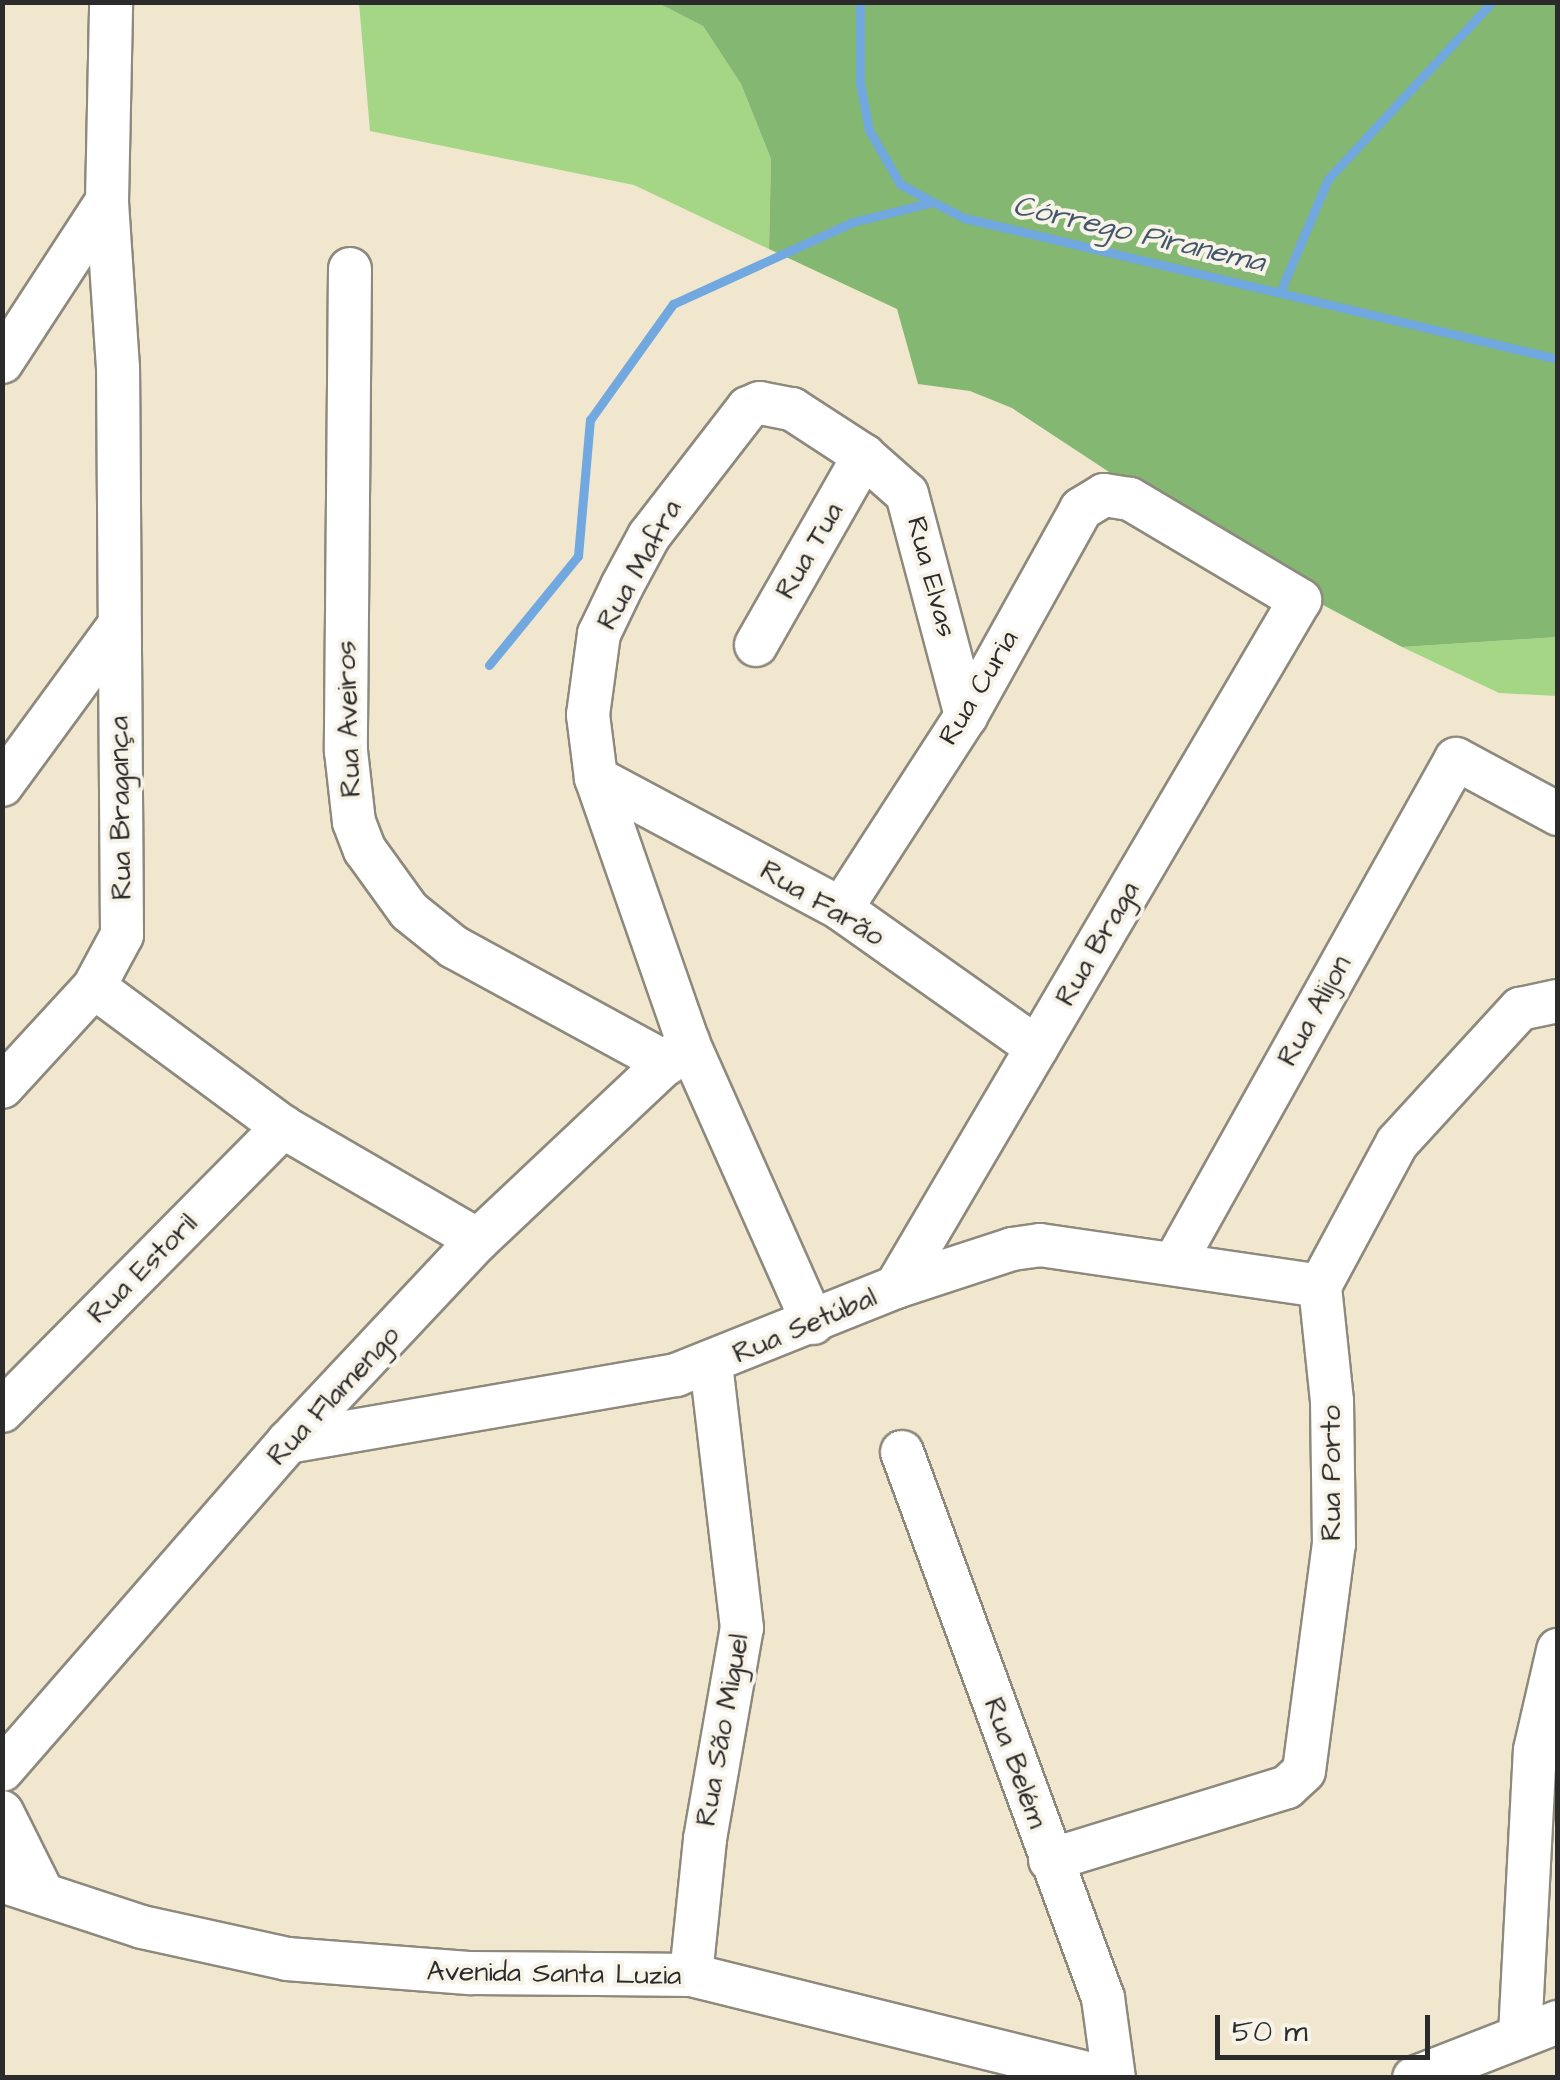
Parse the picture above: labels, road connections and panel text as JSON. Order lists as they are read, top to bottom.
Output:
{
  "streets": {
    "street": [
      "Rua Tua",
      "Rua Mafra",
      "Rua Elvas",
      "Rua Curia",
      "Rua Aveiros",
      "Rua Bragança",
      "Rua Farão",
      "Rua Braga",
      "Rua Alijon",
      "Rua Estoril",
      "Rua Setúbal",
      "Rua Flamengo",
      "Rua Porto",
      "Rua São Miguel",
      "Rua Belém",
      "Avenida Santa Luzia"
    ]
  },
  "crossings": [
    ["Rua Tua", "Rua Elvas"],
    ["Rua Mafra", "Rua Elvas"],
    ["Rua Mafra", "Rua Aveiros"],
    ["Rua Mafra", "Rua Farão"],
    ["Rua Mafra", "Rua Flamengo"],
    ["Rua Elvas", "Rua Curia"],
    ["Rua Curia", "Rua Farão"],
    ["Rua Curia", "Rua Braga"],
    ["Rua Aveiros", "Rua Flamengo"],
    ["Rua Farão", "Rua Braga"],
    ["Rua Braga", "Rua Setúbal"],
    ["Rua Alijon", "Rua Setúbal"],
    ["Rua Setúbal", "Rua Flamengo"],
    ["Rua Setúbal", "Rua Porto"],
    ["Rua Setúbal", "Rua São Miguel"],
    ["Rua Porto", "Rua Belém"],
    ["Rua São Miguel", "Avenida Santa Luzia"]
  ],
  "water": ["Córrego Piranema"],
  "scale_bar": "50 m"
}
